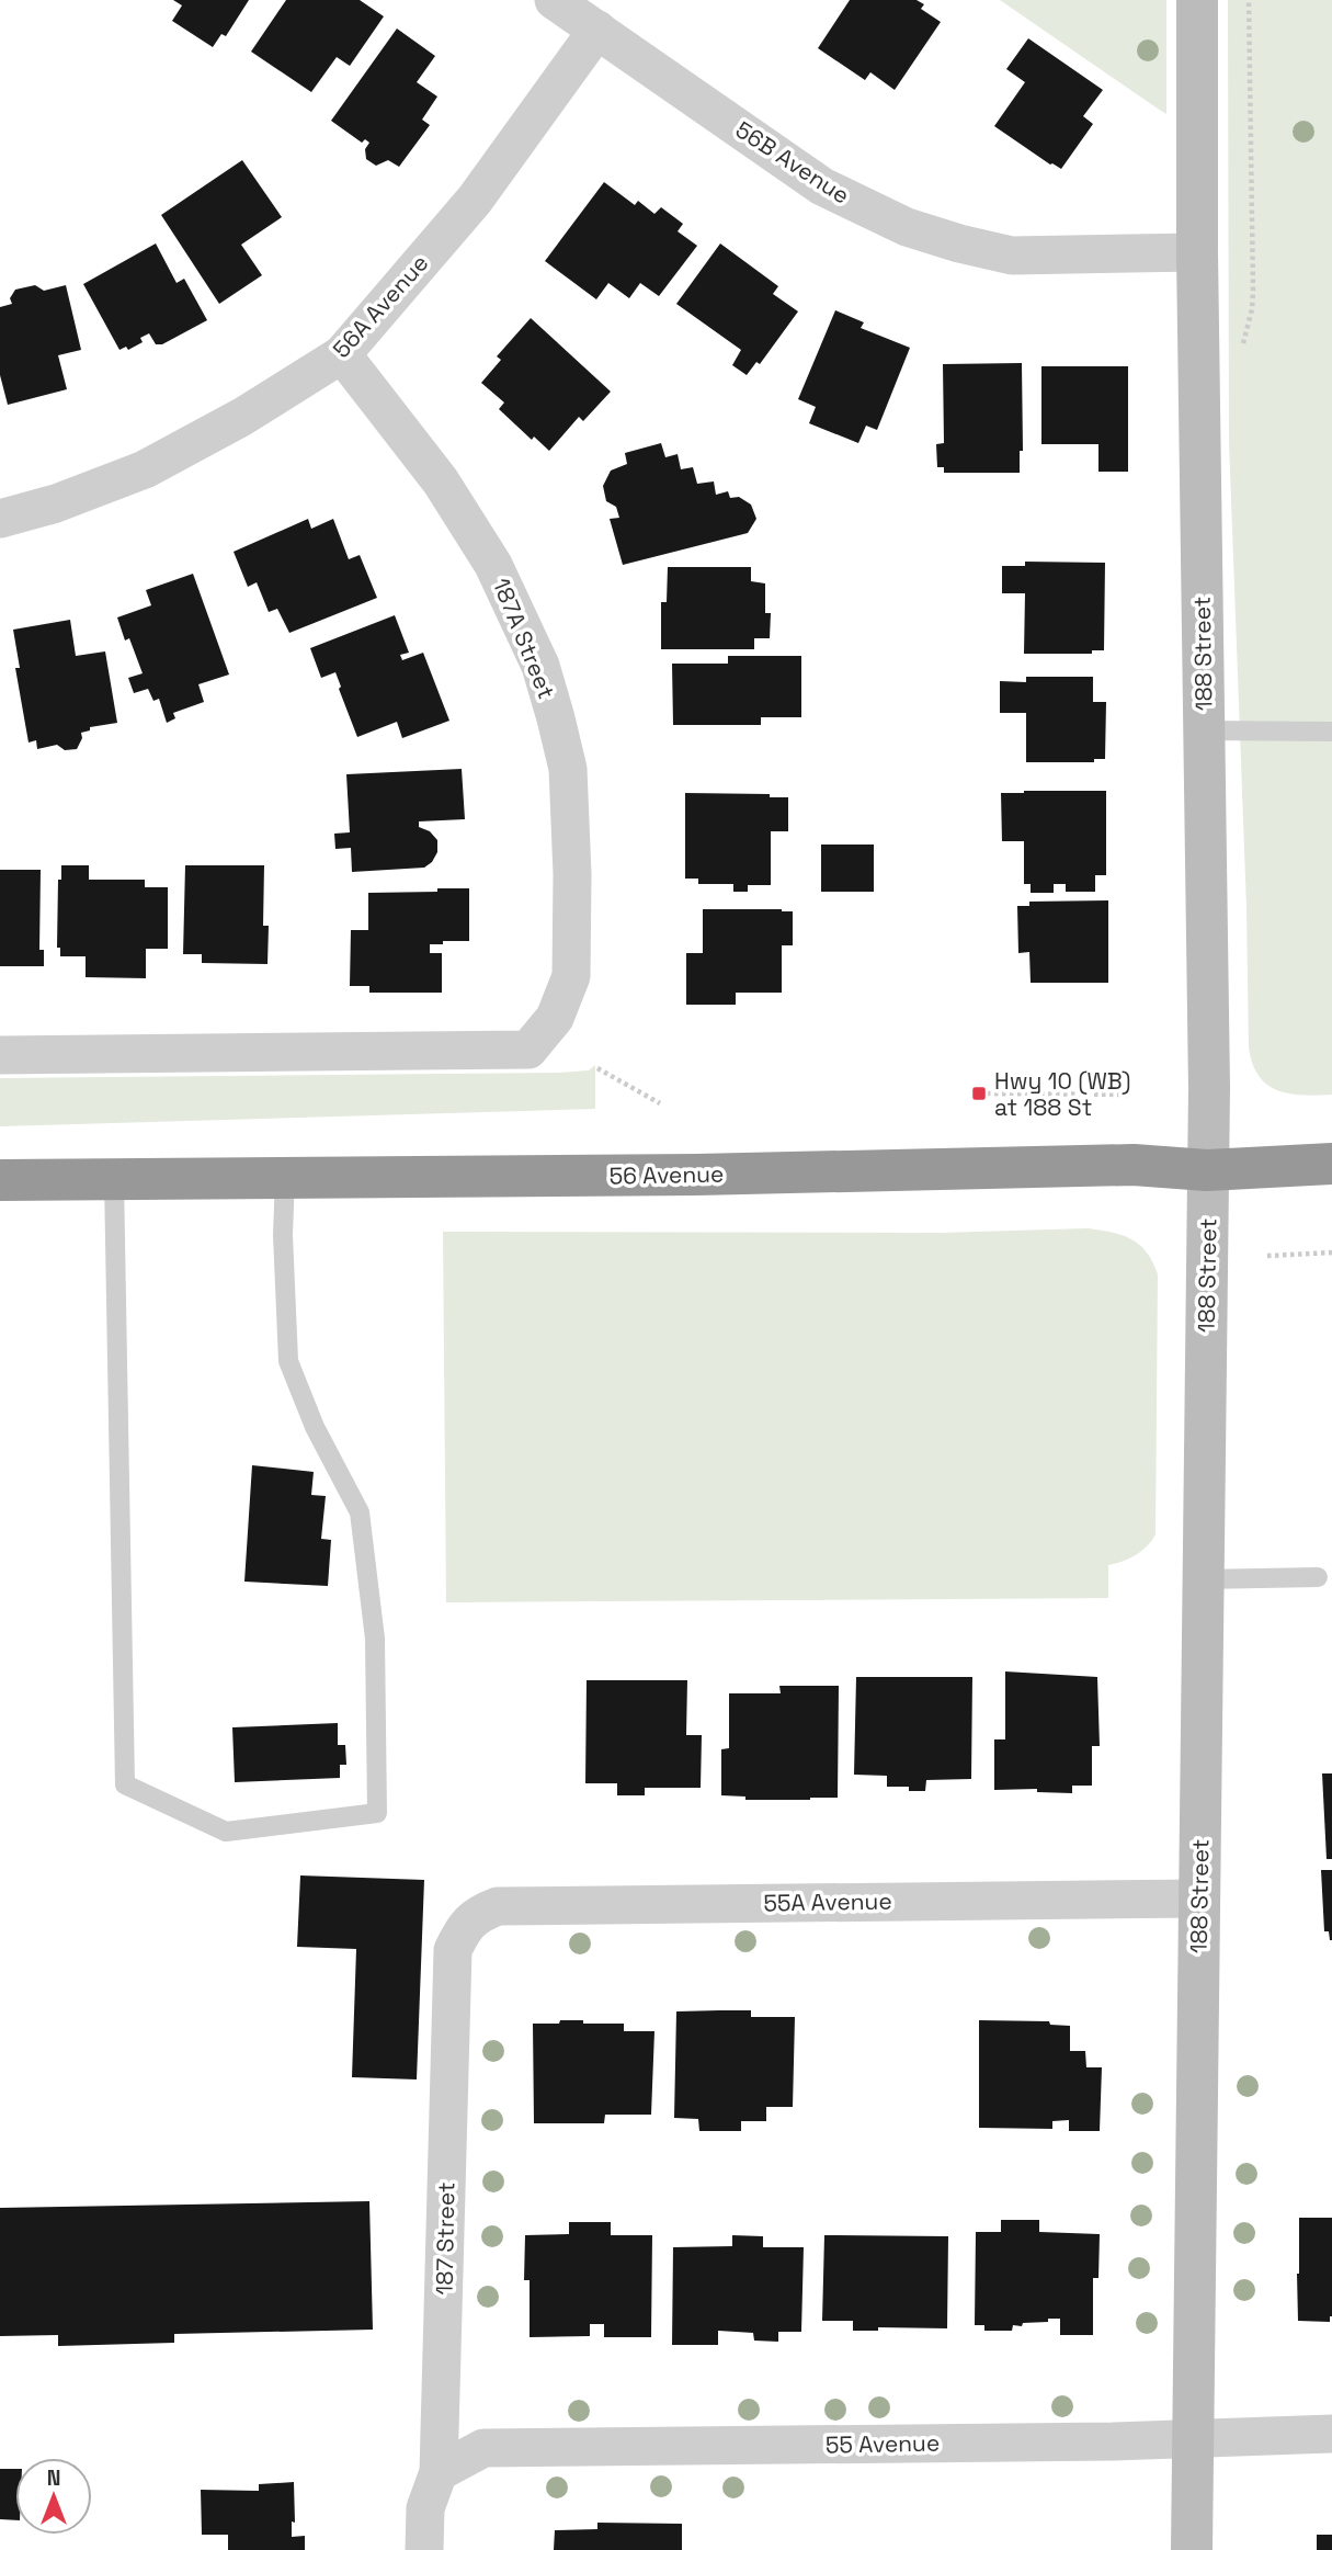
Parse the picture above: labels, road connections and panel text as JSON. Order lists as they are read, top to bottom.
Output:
{
  "streets": {
    "highway": ["56 Avenue"],
    "street": [
      "56B Avenue",
      "56A Avenue",
      "187A Street",
      "188 Street",
      "55A Avenue",
      "187 Street",
      "55 Avenue"
    ]
  },
  "crossings": [
    ["56B Avenue", "56A Avenue"],
    ["56B Avenue", "188 Street"],
    ["56A Avenue", "187A Street"],
    ["188 Street", "56 Avenue"],
    ["188 Street", "55A Avenue"],
    ["188 Street", "55 Avenue"],
    ["55A Avenue", "187 Street"],
    ["187 Street", "55 Avenue"]
  ],
  "places": {
    "transit": ["Hwy 10 (WB) at 188 St"]
  },
  "north": "top"
}
